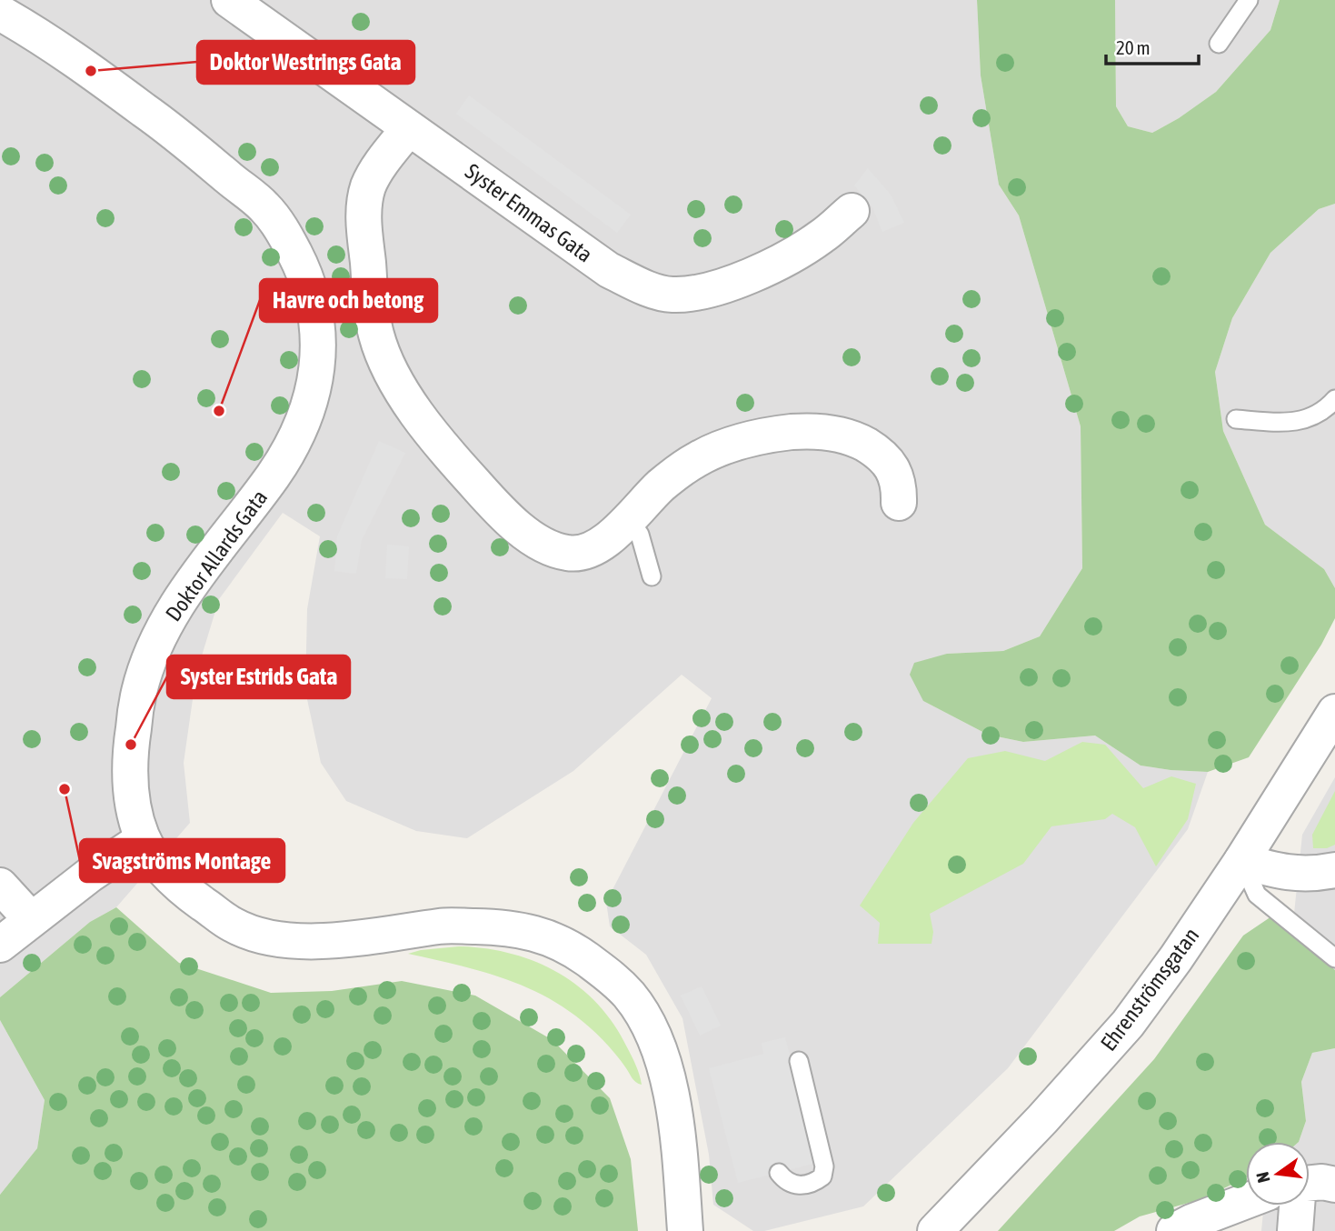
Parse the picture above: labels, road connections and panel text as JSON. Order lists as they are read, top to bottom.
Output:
{
  "streets": {
    "street": ["Syster Emmas Gata", "Doktor Allards Gata", "Ehrenströmsgatan"]
  },
  "places": [
    "Doktor Westrings Gata",
    "Havre och betong",
    "Syster Estrids Gata",
    "Svagströms Montage"
  ],
  "scale_bar": "20 m",
  "north": "left"
}
